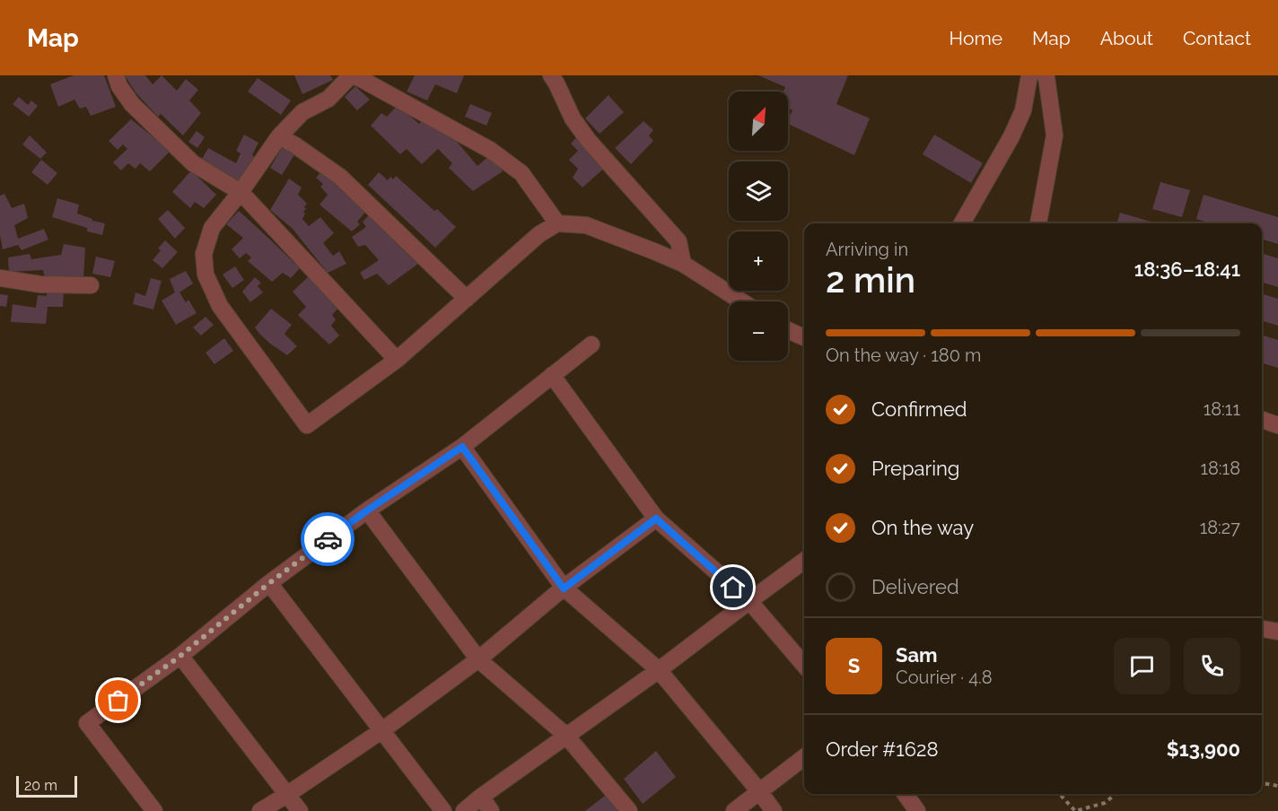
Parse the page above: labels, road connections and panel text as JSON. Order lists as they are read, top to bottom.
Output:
{
  "scale_bar": "20 m",
  "north": "top right",
  "page": {
    "header": "Map",
    "nav": [
      "Home",
      "Map",
      "About",
      "Contact"
    ],
    "map_buttons": ["+", "−"],
    "heading": ["2 min", "Arriving in", "18:36–18:41"],
    "panel": [
      "Sam",
      "Courier · 4.8",
      "Order #1628",
      "$13,900"
    ],
    "bar": "On the way · 180 m",
    "list": [
      ["Confirmed", "18:11"],
      ["Preparing", "18:18"],
      ["On the way", "18:27"],
      "Delivered"
    ],
    "round": "S",
    "scale": "20 m"
  }
}
